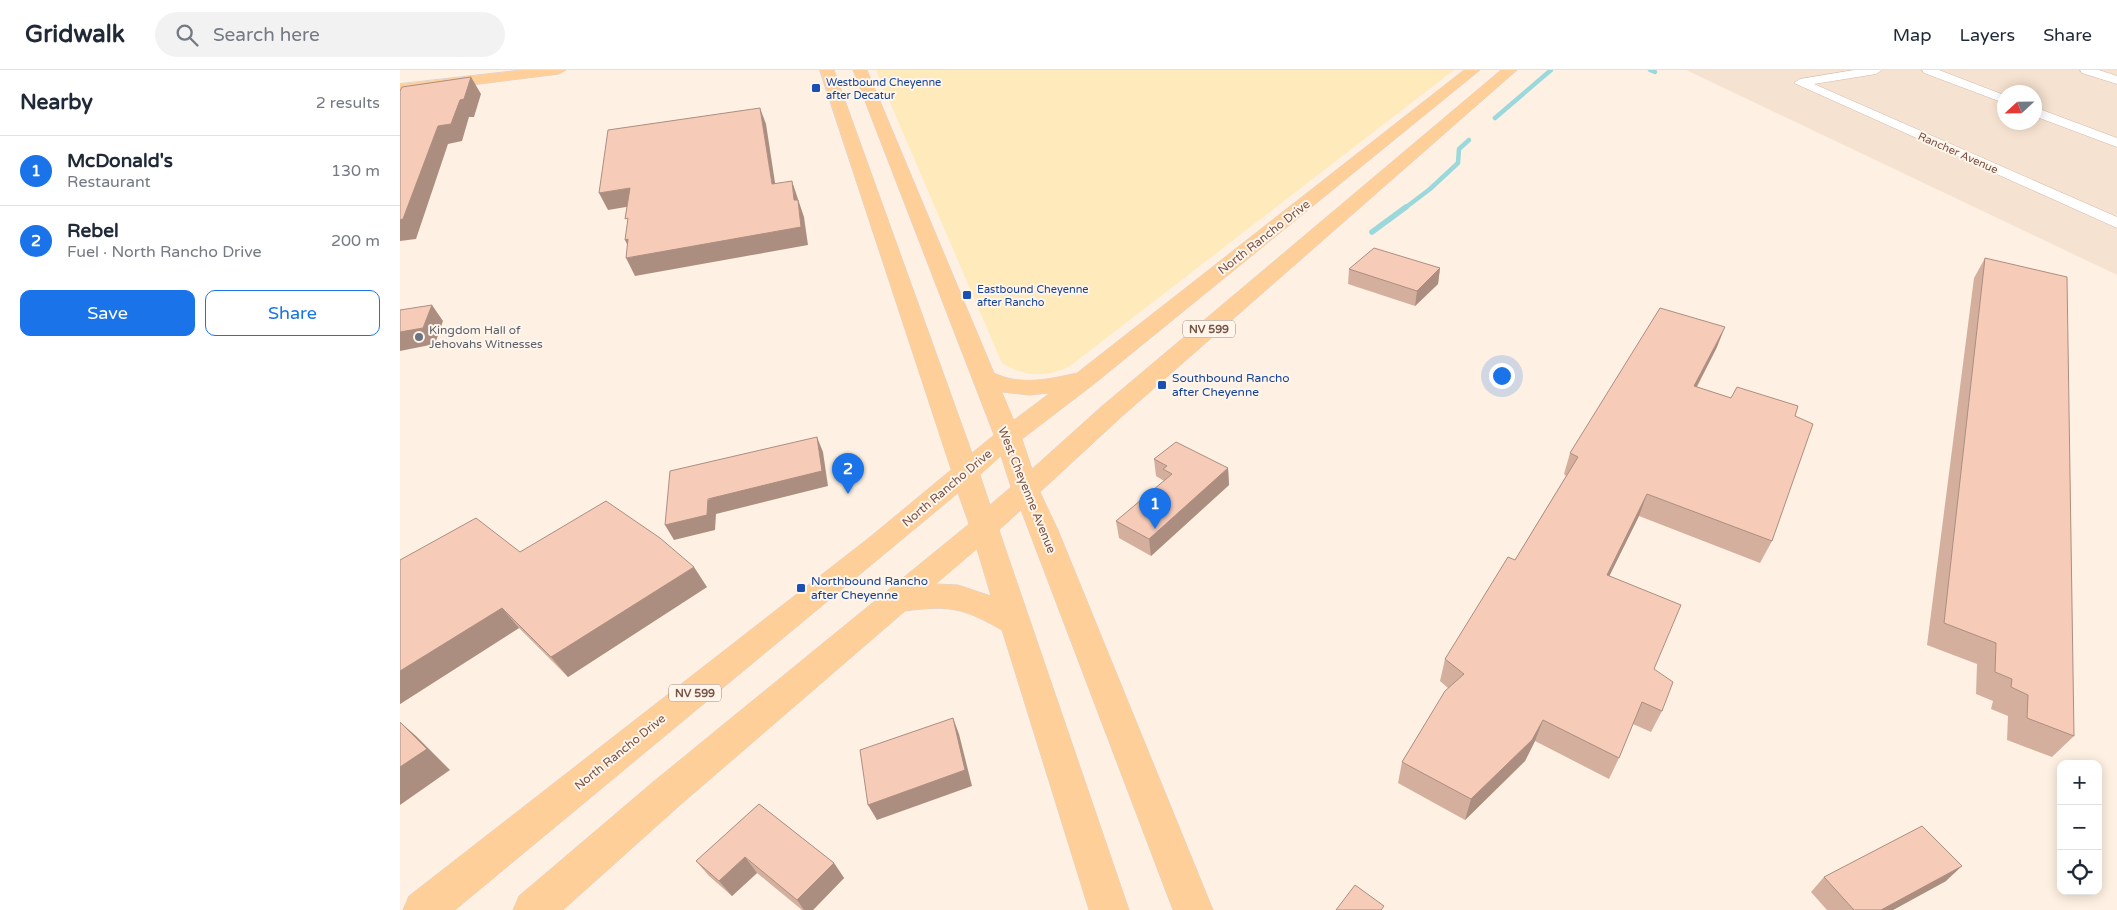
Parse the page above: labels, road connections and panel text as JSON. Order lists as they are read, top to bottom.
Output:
{
  "streets": {
    "main road": ["North Rancho Drive", "NV 599", "West Cheyenne Avenue"],
    "street": ["Rancher Avenue"]
  },
  "crossings": [
    ["North Rancho Drive", "West Cheyenne Avenue"],
    ["NV 599", "West Cheyenne Avenue"]
  ],
  "places": {
    "transit": [
      "Westbound Cheyenne after Decatur",
      "Eastbound Cheyenne after Rancho",
      "Southbound Rancho after Cheyenne",
      "Northbound Rancho after Cheyenne"
    ],
    "other": ["Kingdom Hall of Jehovahs Witnesses"]
  },
  "north": "left",
  "page": {
    "header": "Gridwalk",
    "search": "Search here",
    "nav": ["Map", "Layers", "Share"],
    "heading": ["Nearby", "2 results"],
    "list": [
      {
        "mark": "1",
        "name": "McDonald's",
        "note": "Restaurant",
        "value": "130 m"
      },
      {
        "mark": "2",
        "name": "Rebel",
        "note": "Fuel · North Rancho Drive",
        "value": "200 m"
      }
    ],
    "buttons": ["Save", "Share"],
    "pins": ["2", "1"],
    "map_buttons": ["+", "−"]
  }
}
